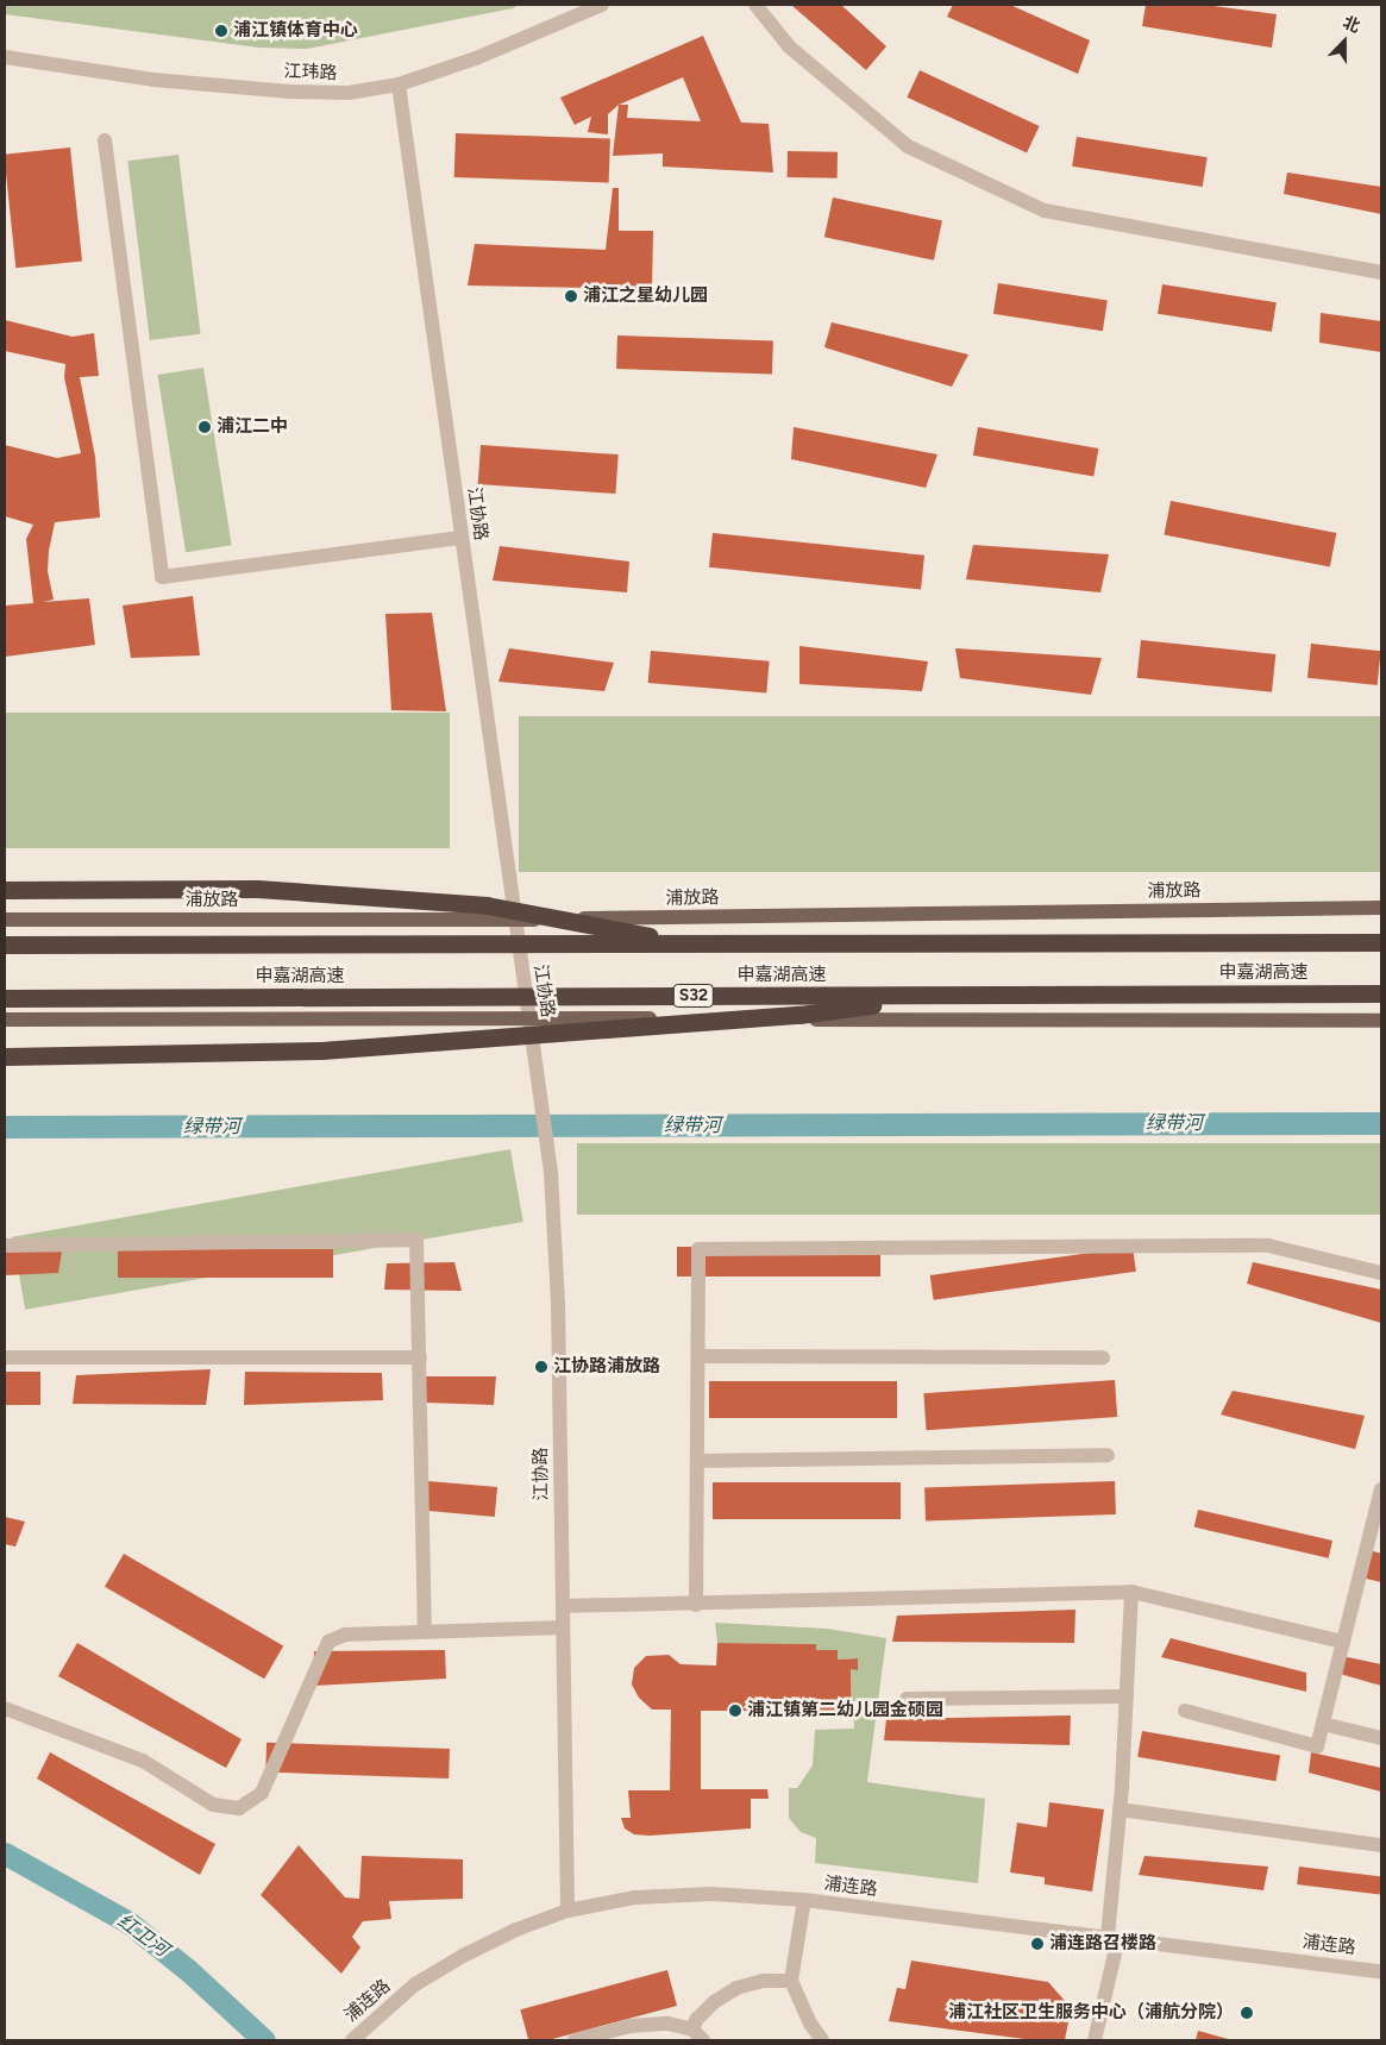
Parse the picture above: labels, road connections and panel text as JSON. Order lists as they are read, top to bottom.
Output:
{
  "streets": {
    "highway": ["申嘉湖高速", "S32"],
    "main road": ["浦放路"],
    "street": ["江玮路", "江协路", "浦连路"]
  },
  "crossings": [
    ["江玮路", "江协路"],
    ["江协路", "浦放路"],
    ["江协路", "浦连路"]
  ],
  "water": ["绿带河", "红卫河"],
  "places": [
    "浦江镇体育中心",
    "浦江之星幼儿园",
    "浦江二中",
    "江协路浦放路",
    "浦江镇第二幼儿园金硕园",
    "浦连路召楼路",
    "浦江社区卫生服务中心（浦航分院）"
  ],
  "north": "top"
}
